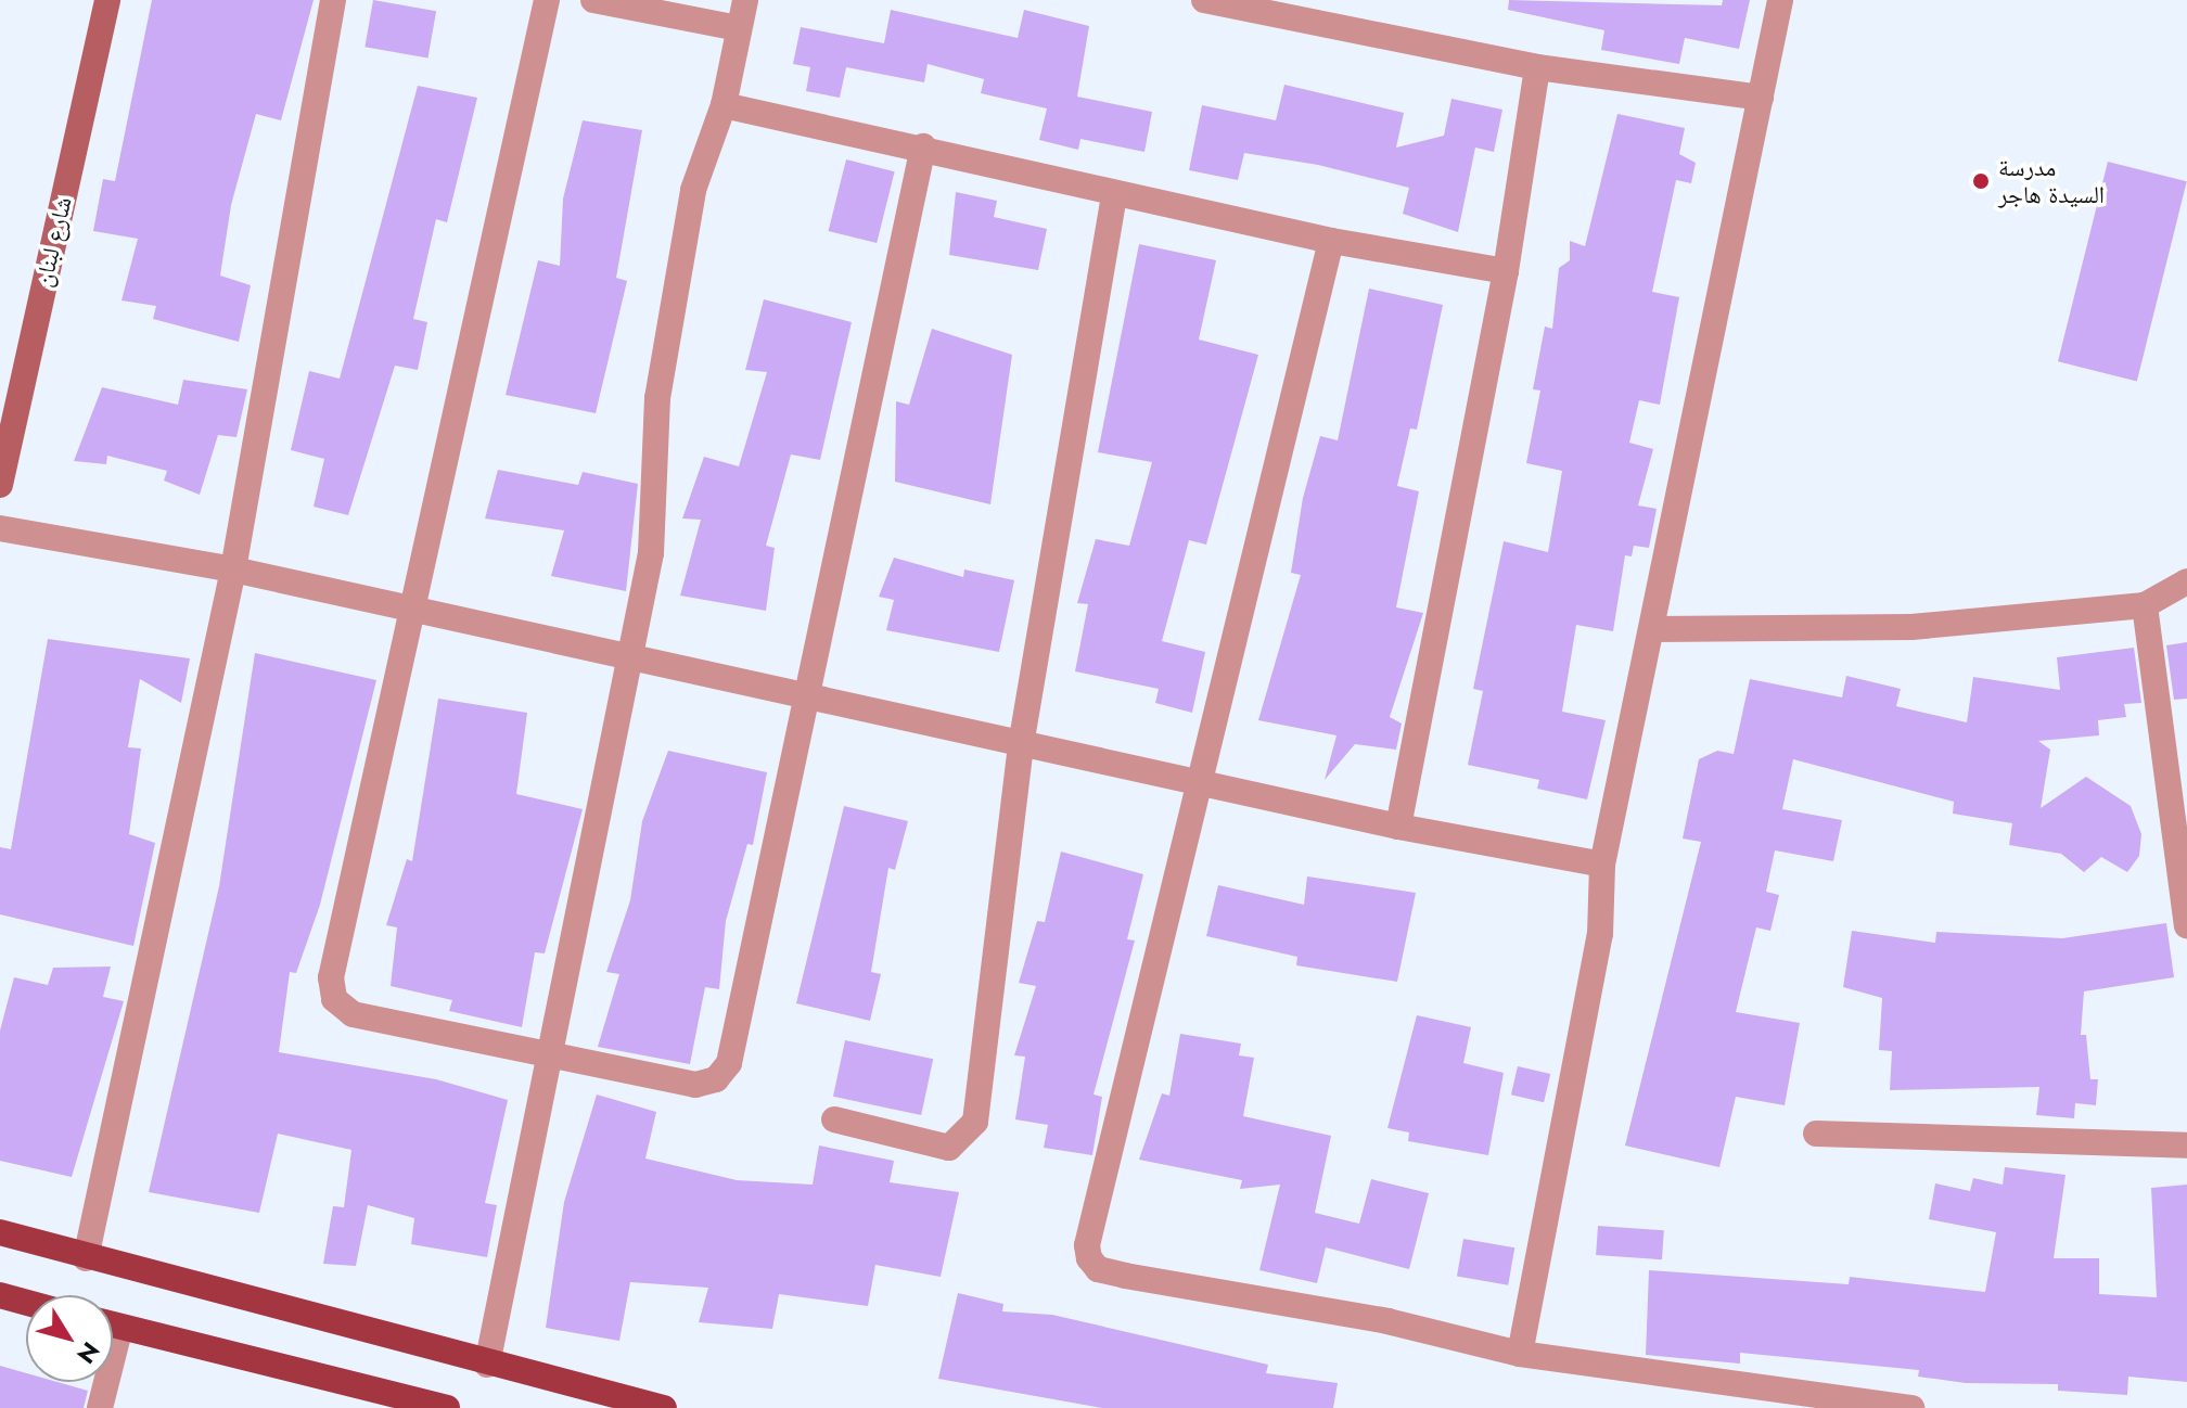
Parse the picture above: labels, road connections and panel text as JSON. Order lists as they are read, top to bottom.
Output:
{
  "streets": {
    "street": ["شارع لبنان"]
  },
  "places": ["مدرسة السيدة هاجر"],
  "north": "bottom right"
}
